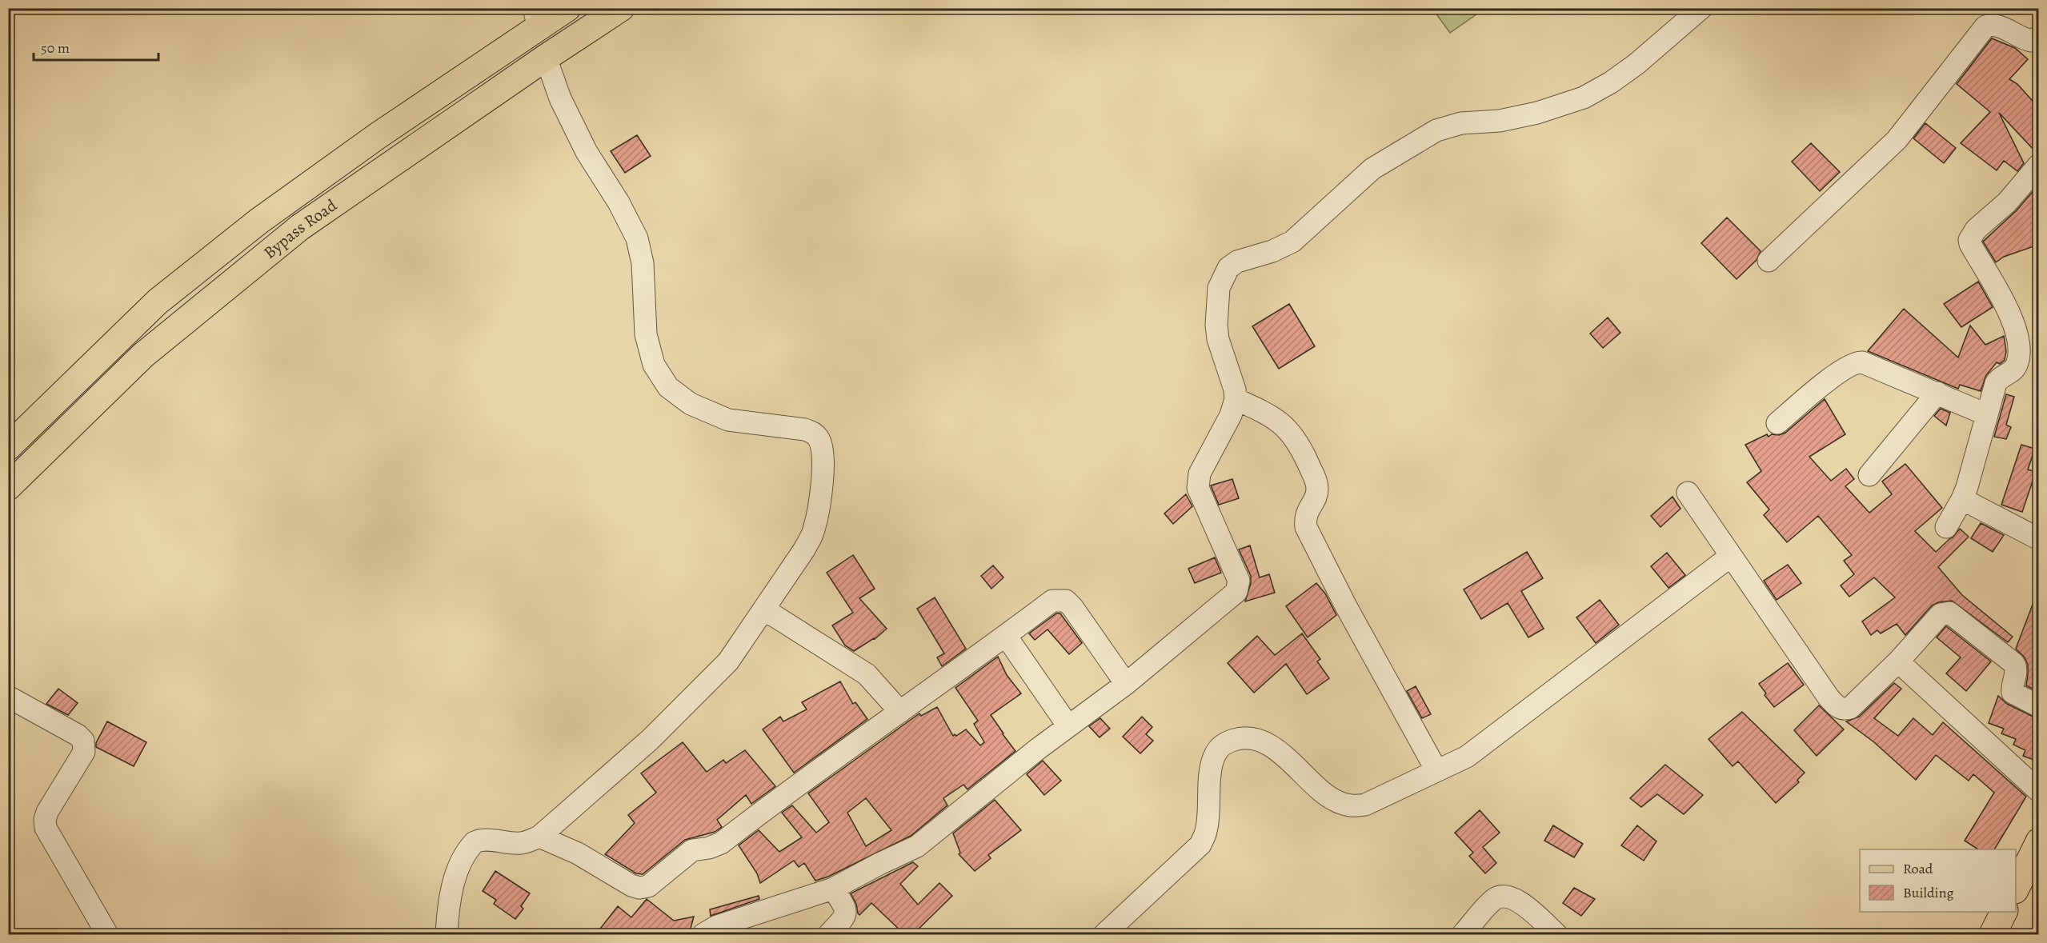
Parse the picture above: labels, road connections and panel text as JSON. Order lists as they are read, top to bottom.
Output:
{
  "streets": {
    "main road": ["Bypass Road"]
  },
  "legend": ["Road", "Building"],
  "scale_bar": "50 m"
}
